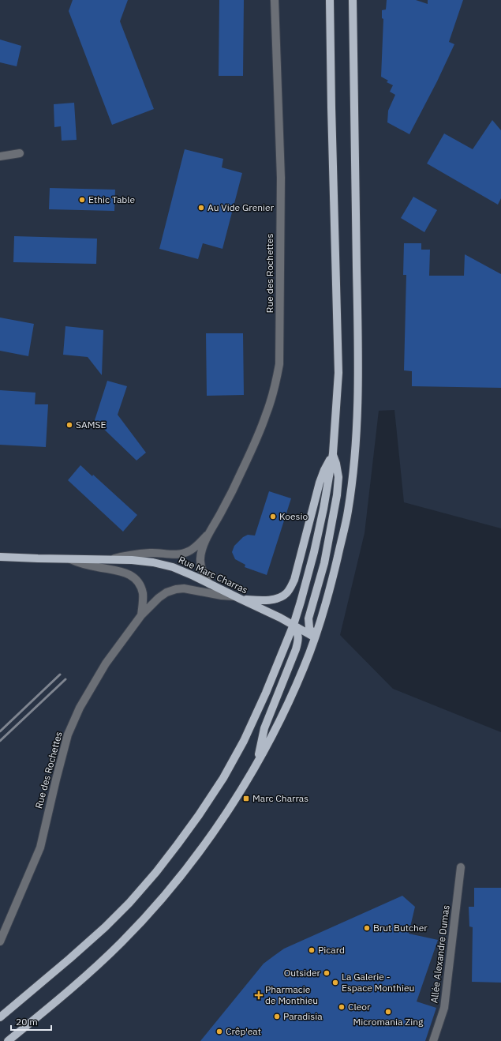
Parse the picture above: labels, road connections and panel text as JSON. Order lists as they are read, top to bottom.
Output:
{
  "streets": {
    "main road": ["Rue Marc Charras"],
    "street": ["Rue des Rochettes", "Allée Alexandre Dumas"]
  },
  "crossings": [
    ["Rue des Rochettes", "Rue Marc Charras"]
  ],
  "places": {
    "other": [
      "Ethic Table",
      "Au Vide Grenier",
      "SAMSE",
      "Koesio",
      "Brut Butcher",
      "Picard",
      "Outsider",
      "La Galerie - Espace Monthieu",
      "Cleor",
      "Micromania Zing",
      "Paradisia",
      "Crêp'eat"
    ],
    "transit": ["Marc Charras"],
    "health": ["Pharmacie de Monthieu"]
  },
  "scale_bar": "20 m"
}
